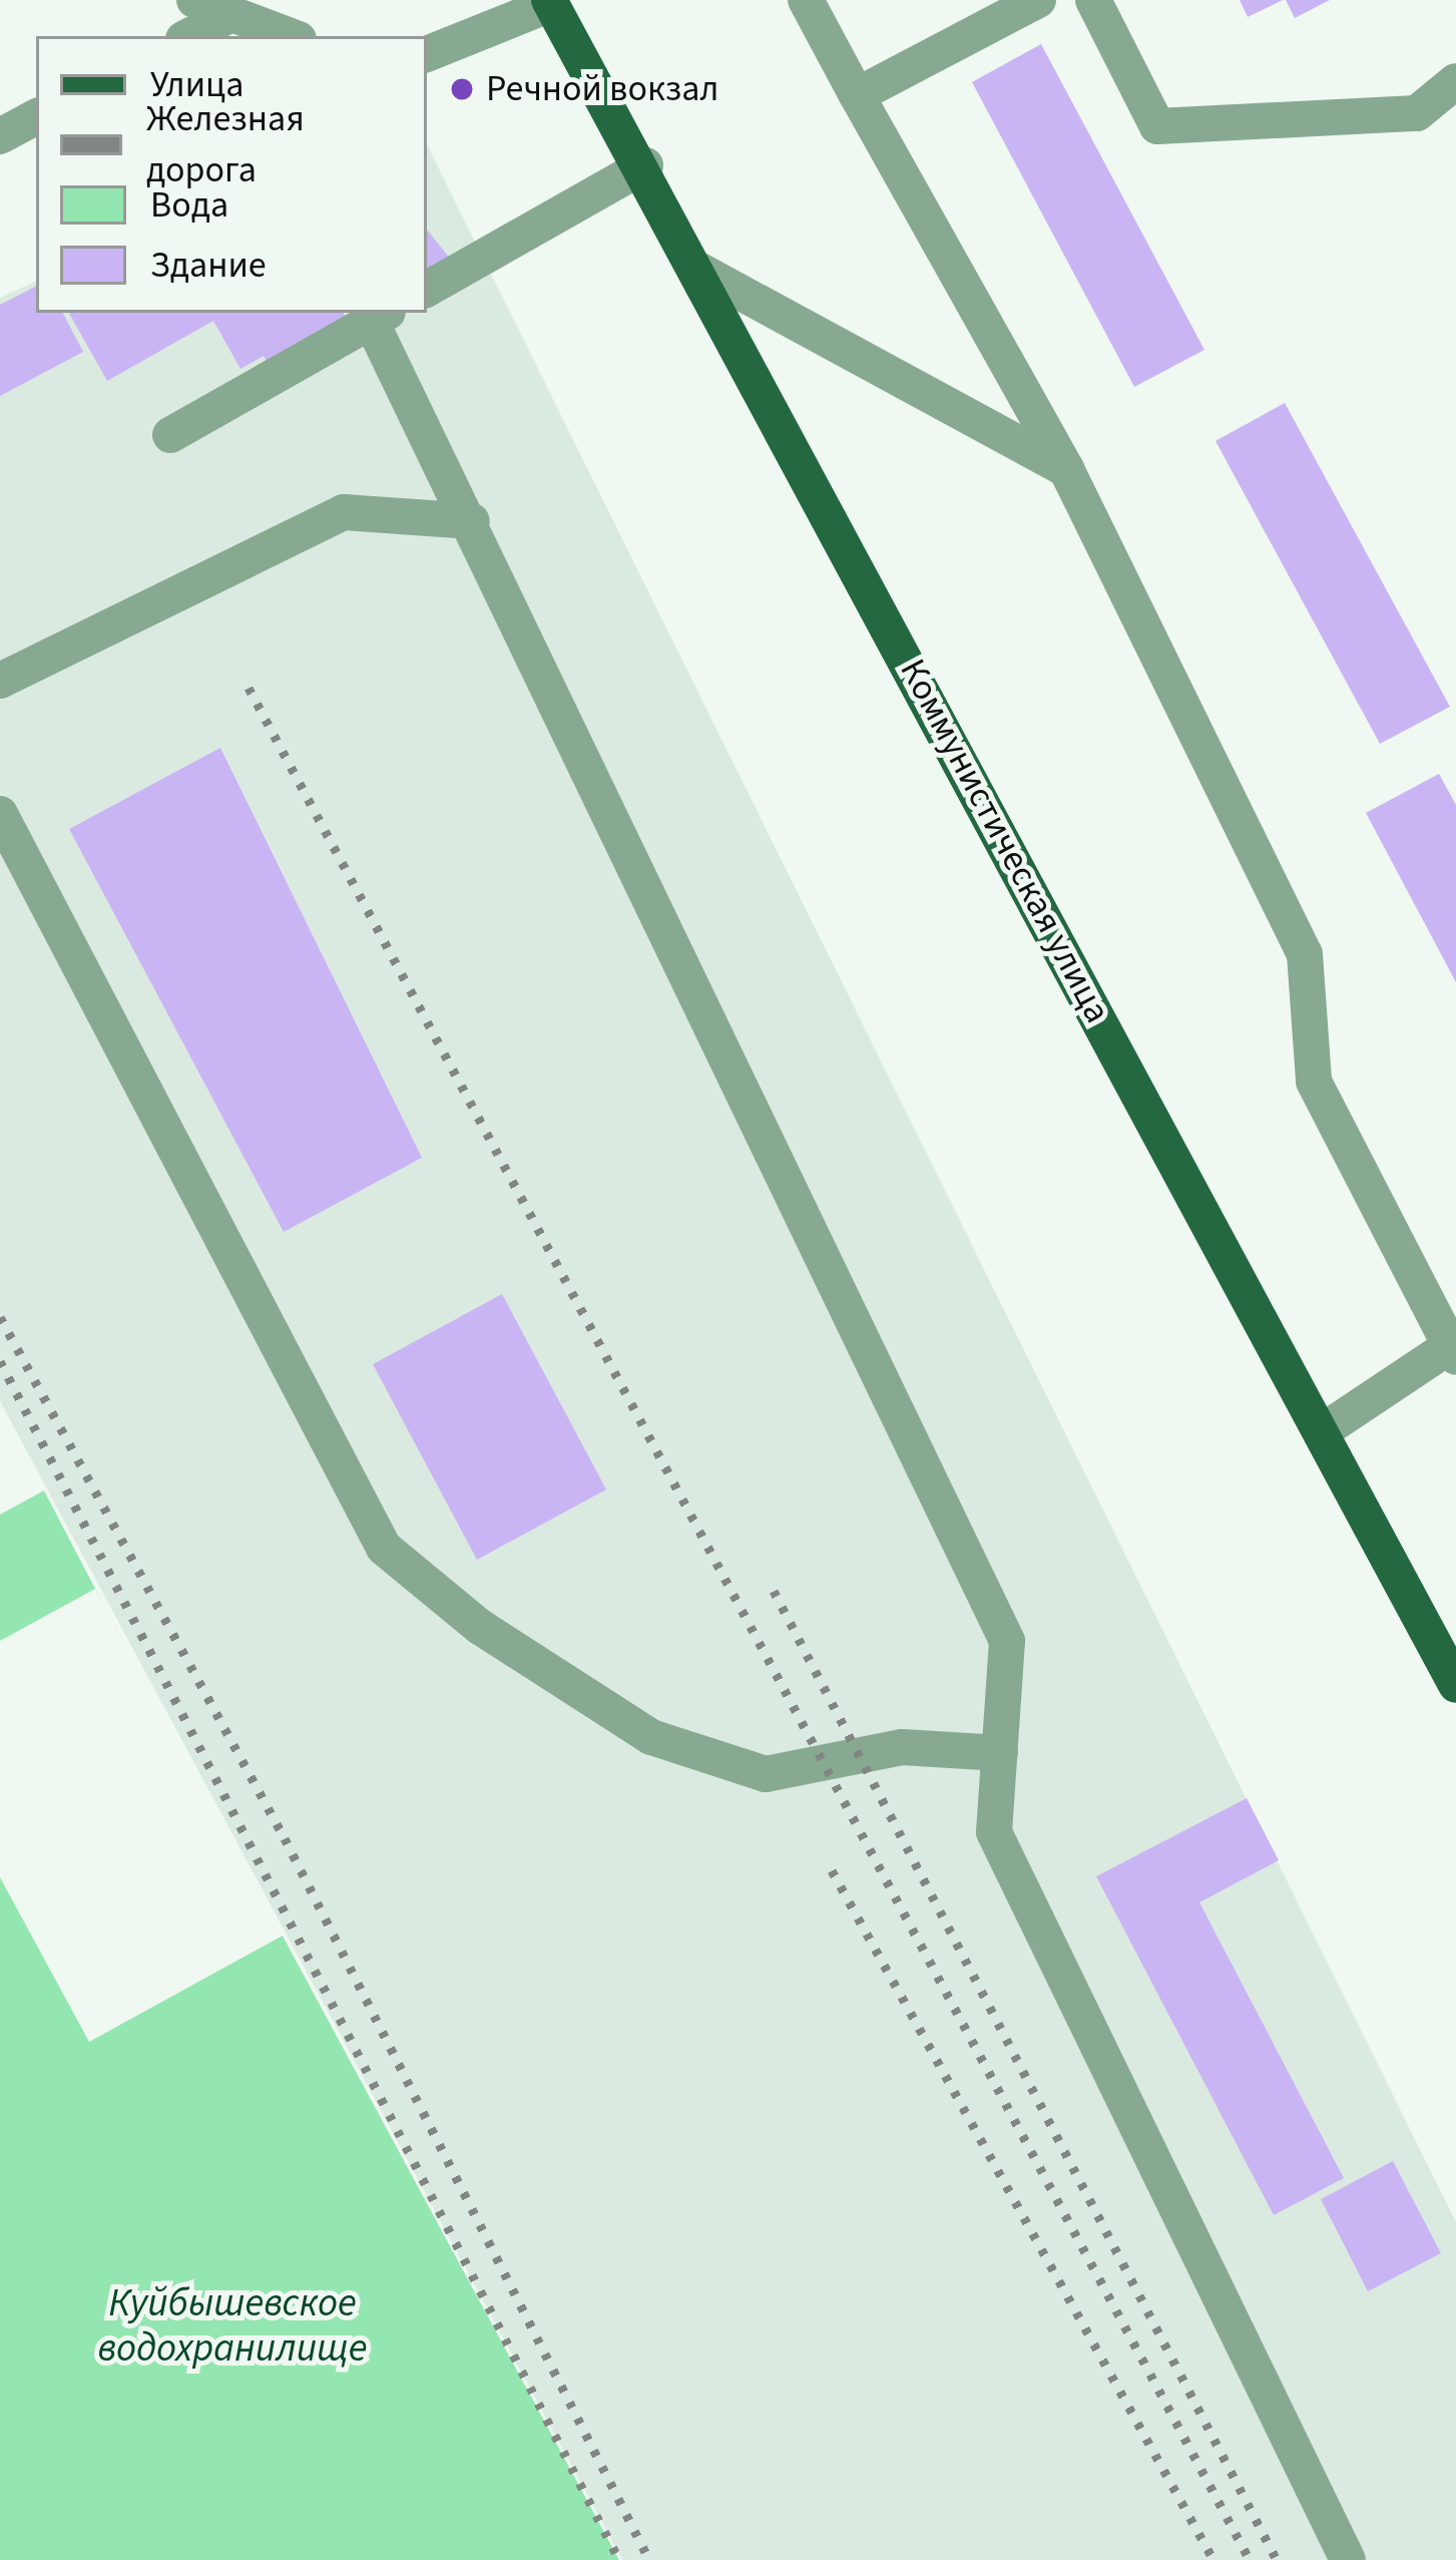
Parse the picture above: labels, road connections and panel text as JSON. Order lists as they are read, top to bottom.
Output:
{
  "streets": {
    "main road": ["Коммунистическая улица"]
  },
  "water": ["Куйбышевское водохранилище"],
  "places": ["Речной вокзал"],
  "legend": [
    "Улица",
    "Железная дорога",
    "Вода",
    "Здание"
  ]
}
